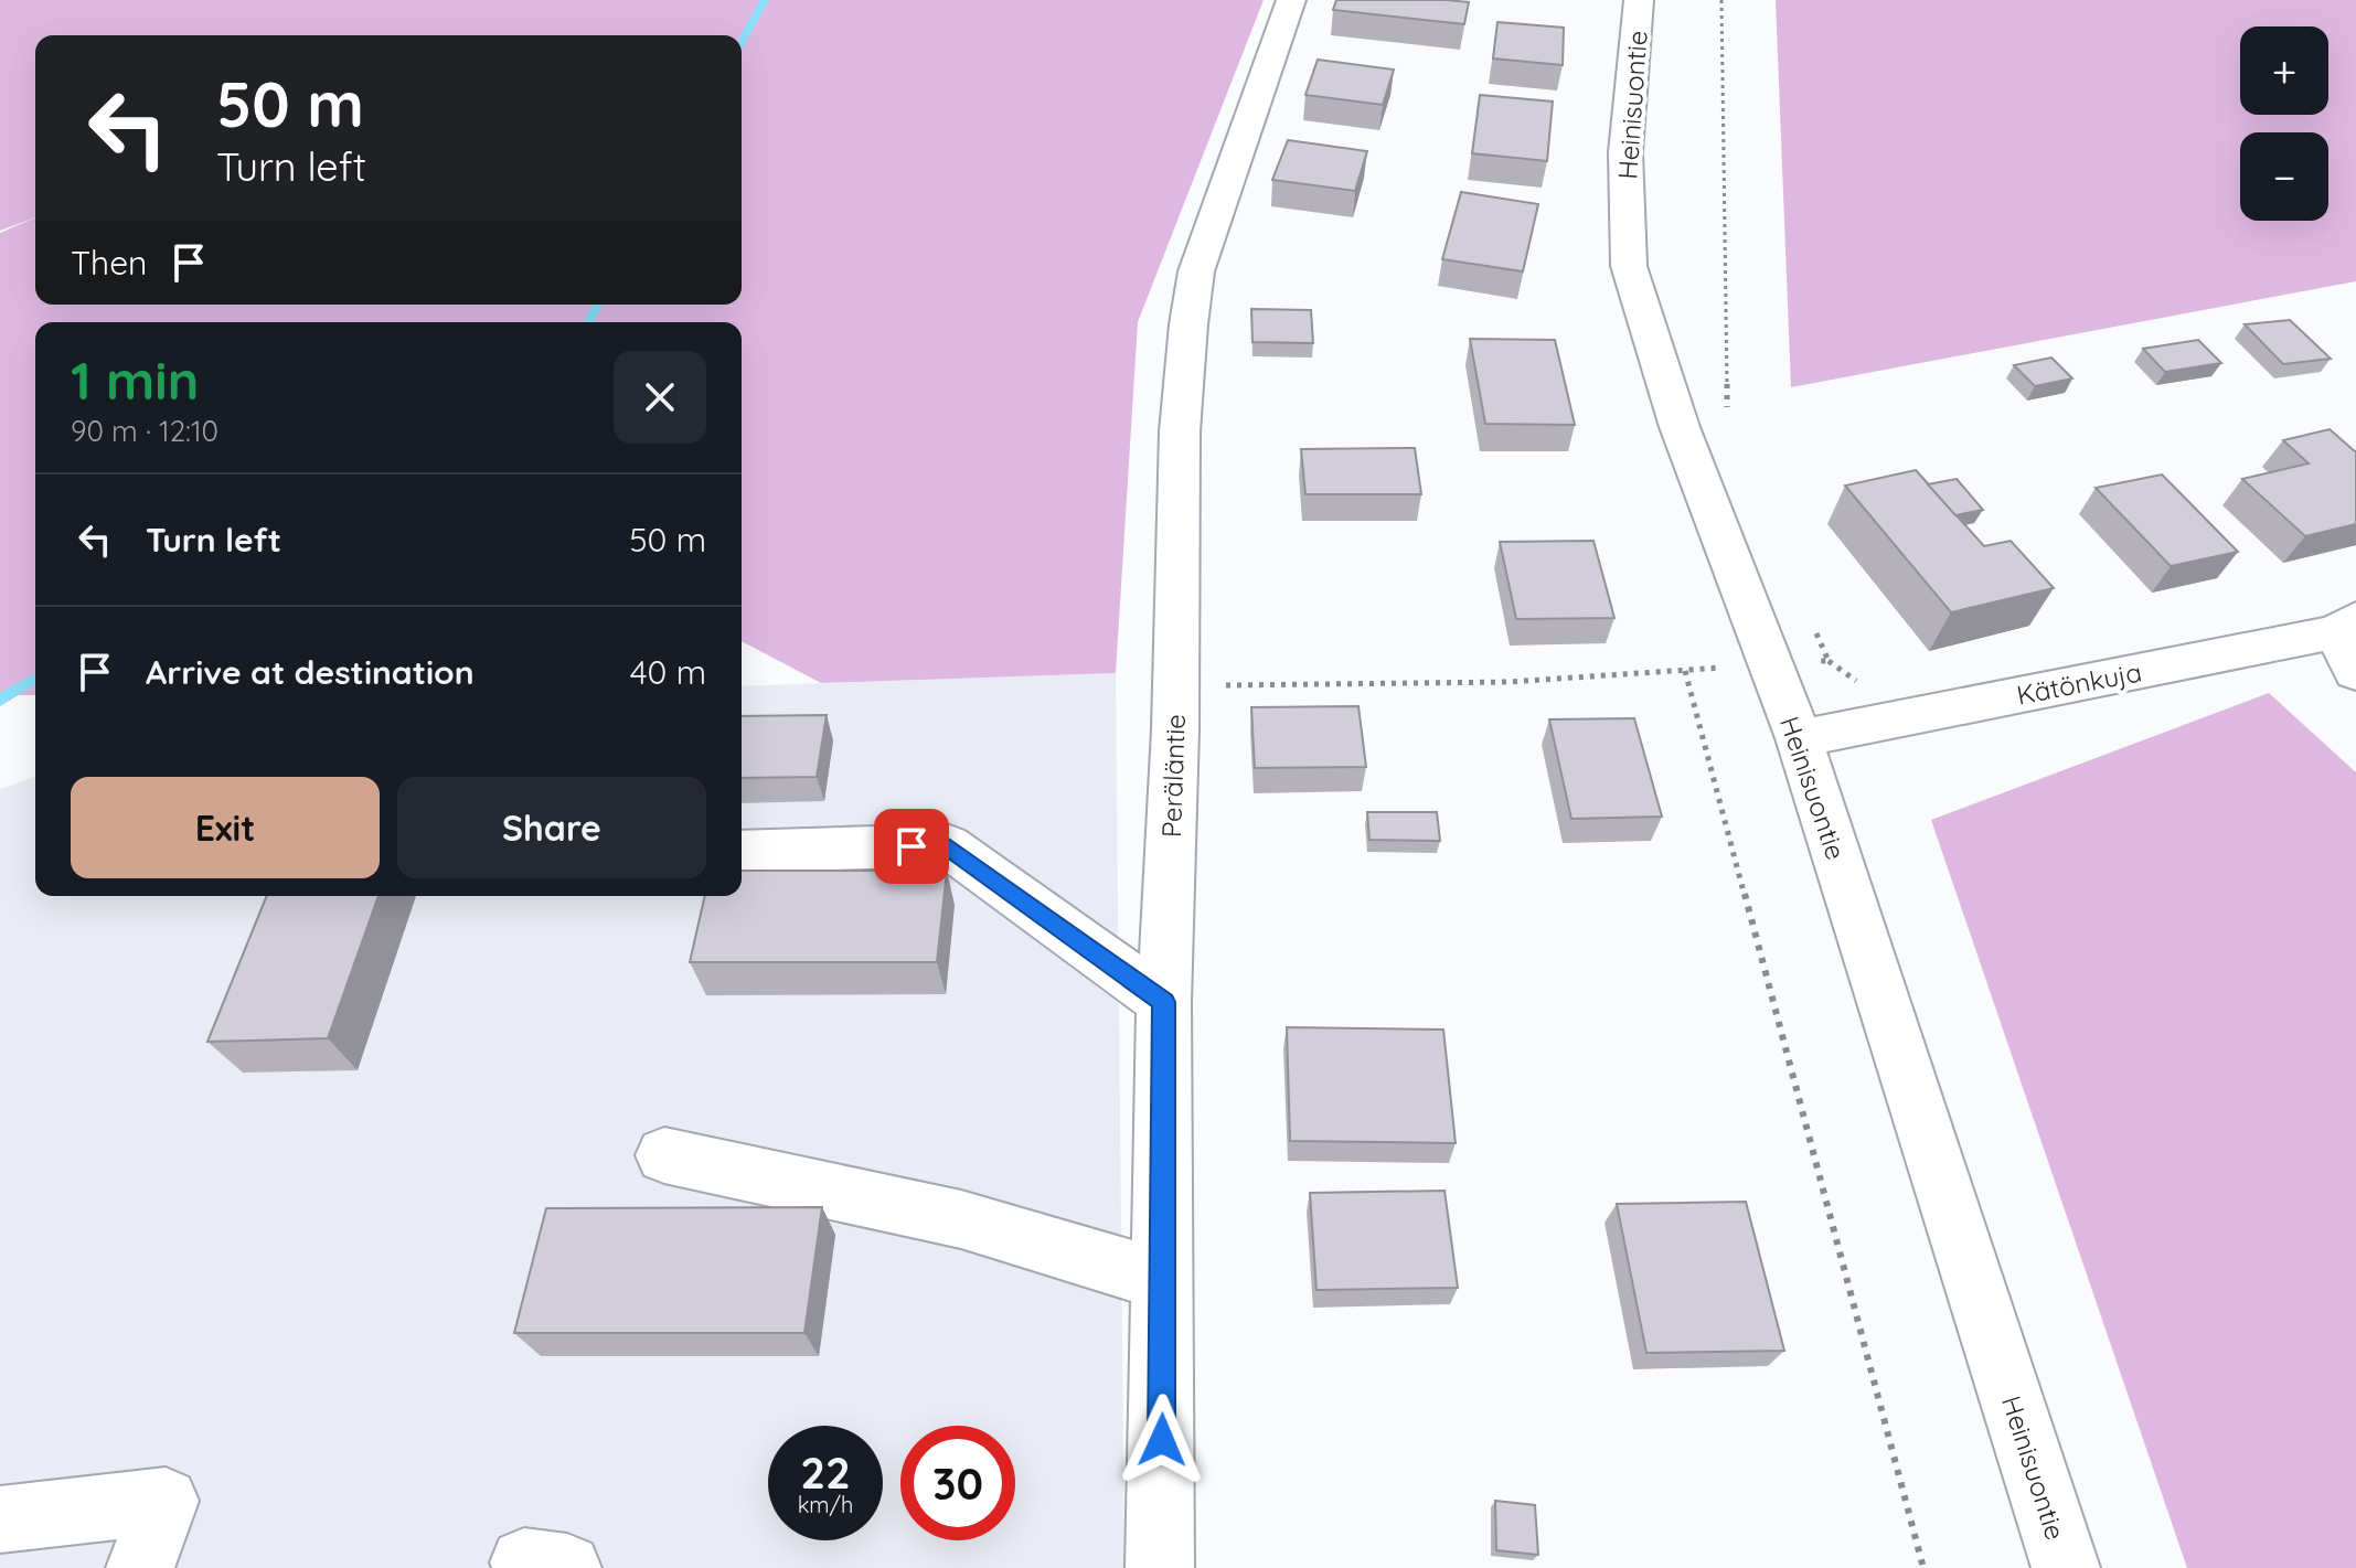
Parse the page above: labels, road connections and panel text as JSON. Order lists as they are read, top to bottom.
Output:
{
  "streets": {
    "street": ["Heinisuontie", "Kätönkuja", "Peräläntie"]
  },
  "crossings": [
    ["Heinisuontie", "Kätönkuja"]
  ],
  "page": {
    "map_buttons": ["+", "−"],
    "turn": ["50 m", "Turn left"],
    "then": "Then",
    "heading": ["1 min", "90 m · 12:10"],
    "list": [
      {
        "name": "Turn left",
        "value": "50 m"
      },
      {
        "name": "Arrive at destination",
        "value": "40 m"
      }
    ],
    "buttons": ["Exit", "Share"],
    "speed": "22 km/h",
    "limit": "30"
  }
}
